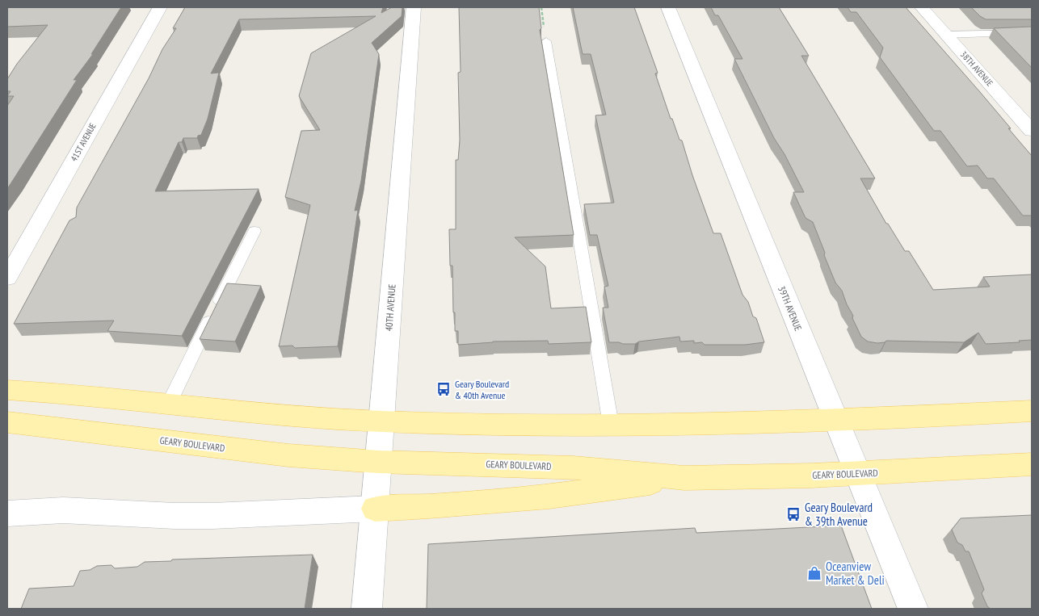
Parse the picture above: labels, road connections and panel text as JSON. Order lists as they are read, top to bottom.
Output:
{
  "streets": {
    "main road": ["GEARY BOULEVARD"],
    "street": [
      "38TH AVENUE",
      "41ST AVENUE",
      "40TH AVENUE",
      "39TH AVENUE"
    ]
  },
  "crossings": [
    ["40TH AVENUE", "GEARY BOULEVARD"],
    ["39TH AVENUE", "GEARY BOULEVARD"]
  ],
  "places": {
    "bus stop": ["Geary Boulevard & 40th Avenue", "Geary Boulevard & 39th Avenue"],
    "shop": ["Oceanview Market & Deli"]
  }
}
